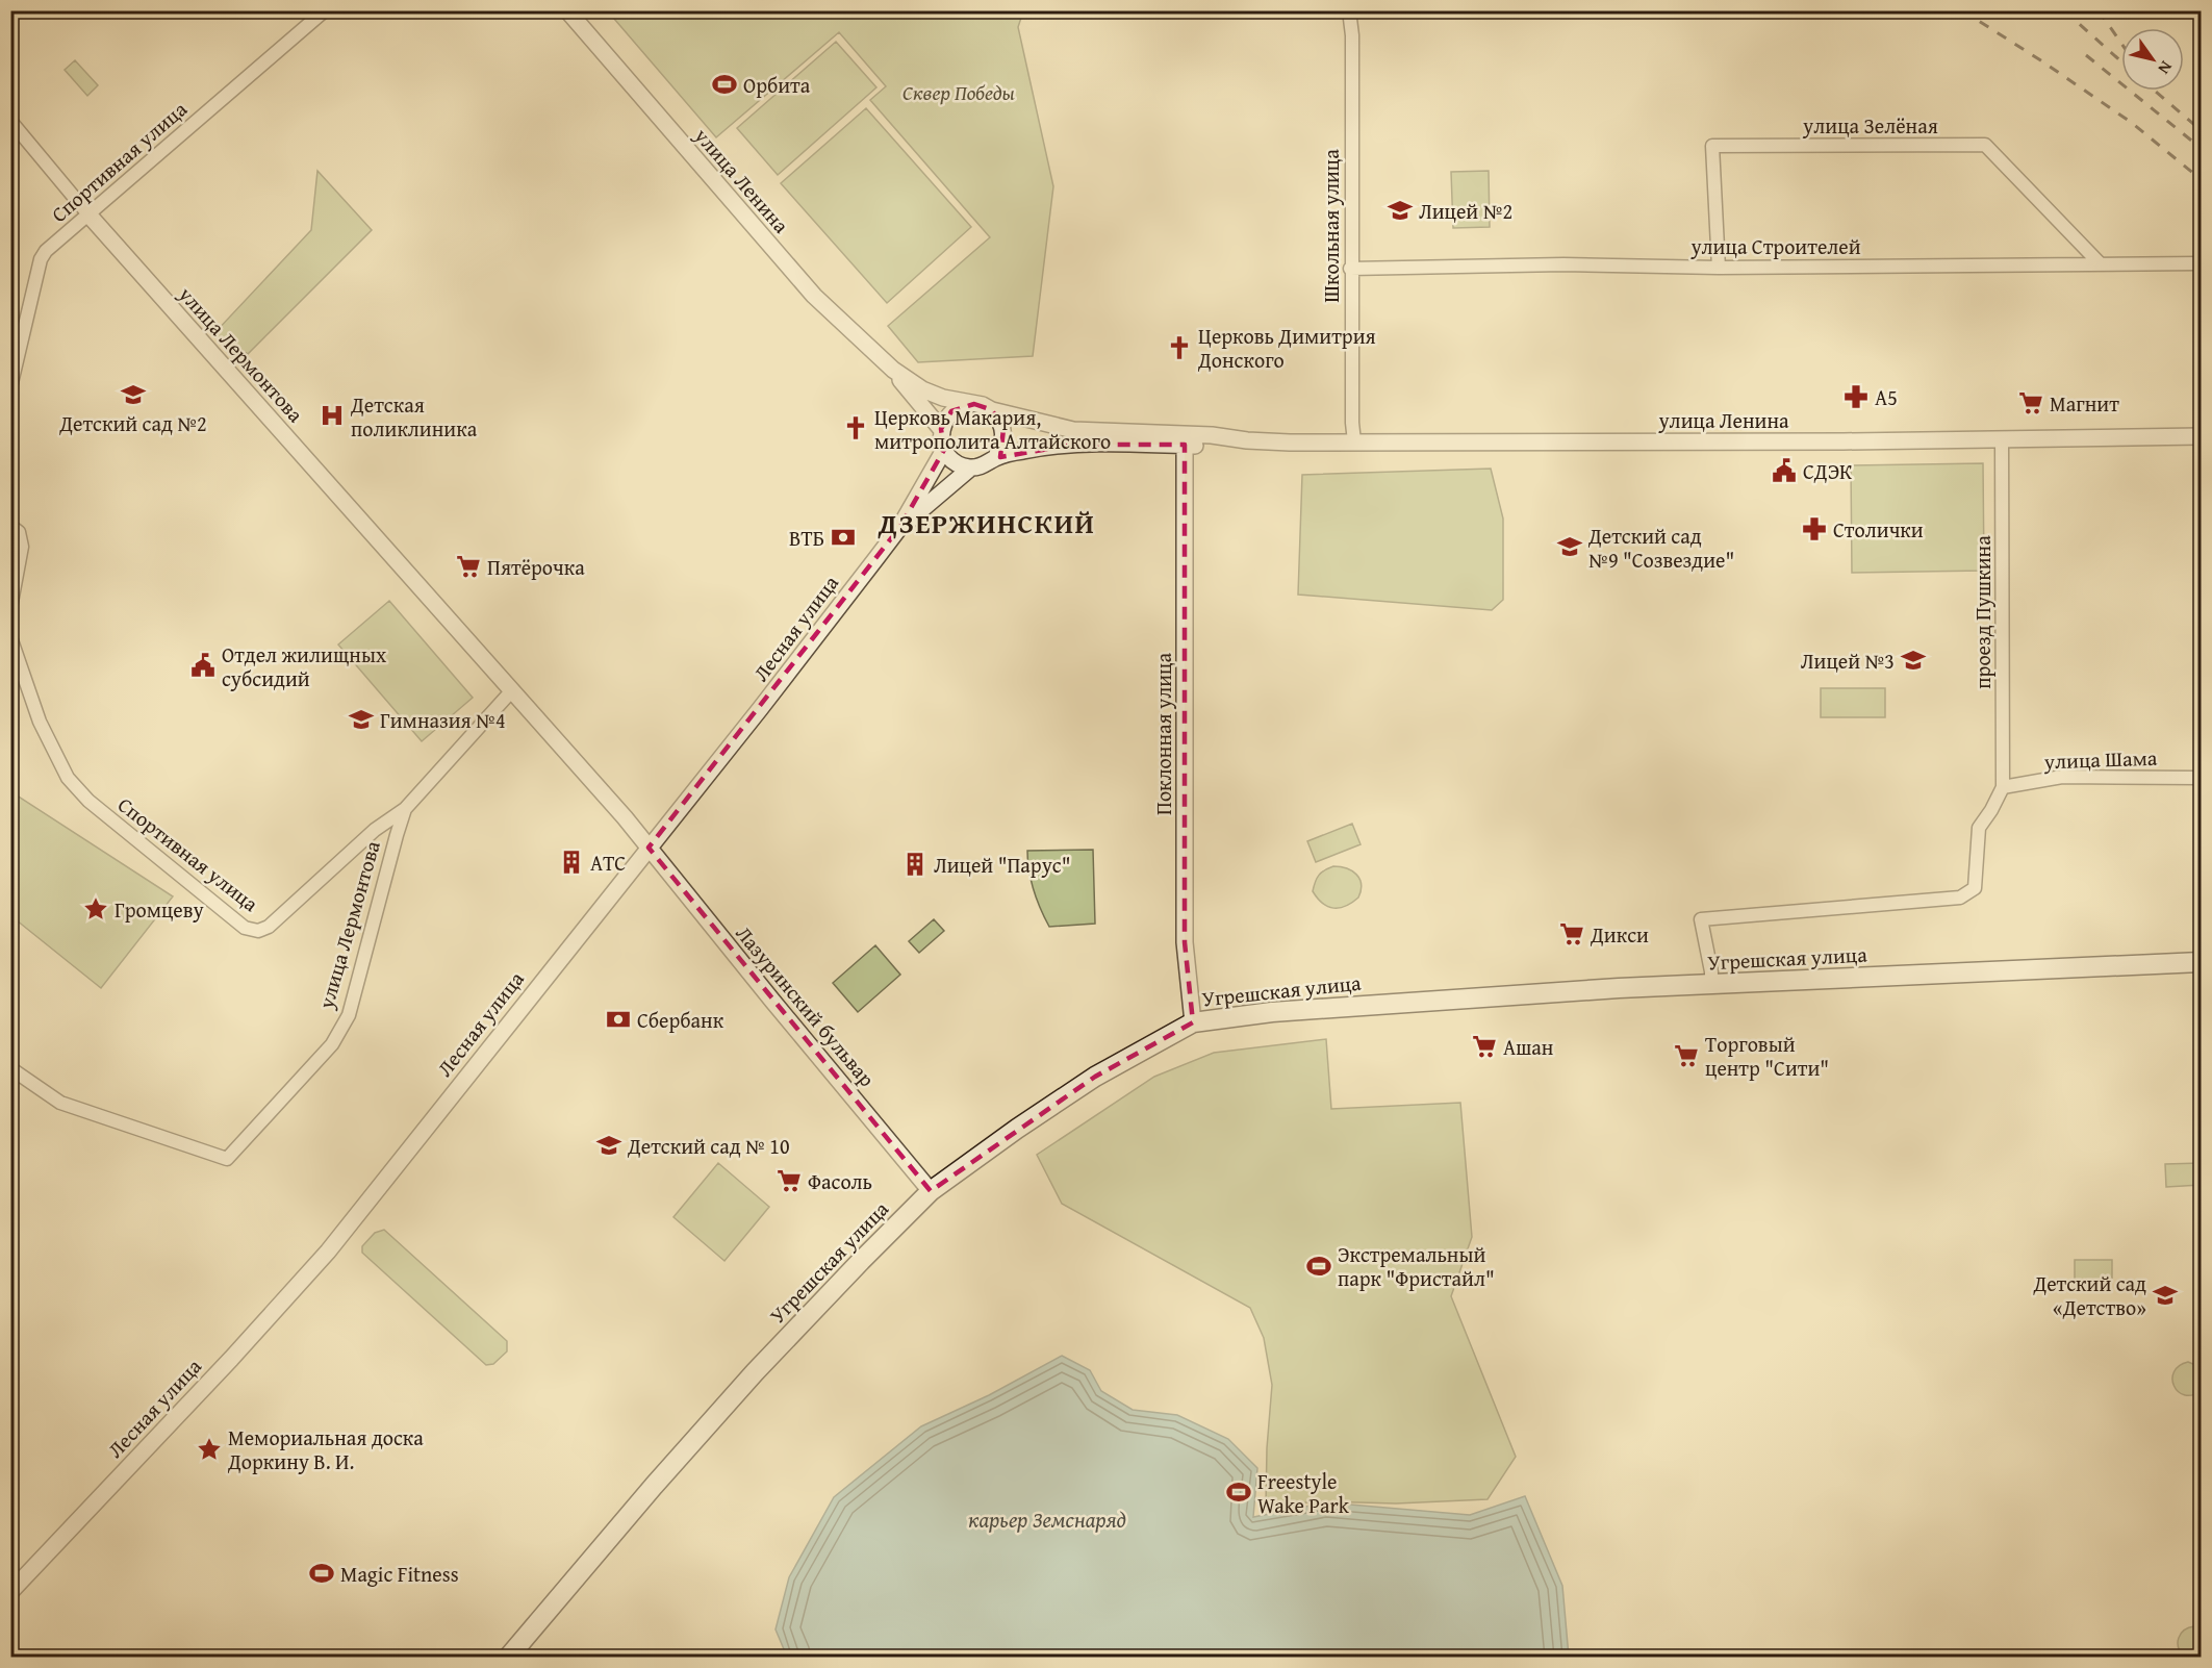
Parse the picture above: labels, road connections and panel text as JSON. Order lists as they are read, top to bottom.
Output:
{
  "streets": {
    "main road": ["Угрешская улица"],
    "street": [
      "улица Зелёная",
      "Спортивная улица",
      "улица Ленина",
      "Школьная улица",
      "улица Строителей",
      "улица Лермонтова",
      "проезд Пушкина",
      "Лесная улица",
      "Поклонная улица",
      "улица Шама",
      "Лазуринский бульвар"
    ]
  },
  "crossings": [
    ["улица Зелёная", "улица Строителей"],
    ["Спортивная улица", "улица Лермонтова"],
    ["улица Ленина", "Школьная улица"],
    ["улица Ленина", "проезд Пушкина"],
    ["улица Ленина", "Лесная улица"],
    ["улица Ленина", "Поклонная улица"],
    ["Школьная улица", "улица Строителей"],
    ["улица Лермонтова", "Лесная улица"],
    ["улица Лермонтова", "Лазуринский бульвар"],
    ["проезд Пушкина", "улица Шама"],
    ["Лесная улица", "Лазуринский бульвар"],
    ["Поклонная улица", "Угрешская улица"],
    ["Угрешская улица", "Лазуринский бульвар"]
  ],
  "districts": ["ДЗЕРЖИНСКИЙ"],
  "water": ["карьер Земснаряд"],
  "parks": ["Сквер Победы"],
  "places": {
    "sports": [
      "Орбита",
      "Экстремальный парк \"Фристайл\"",
      "Freestyle Wake Park",
      "Magic Fitness"
    ],
    "school or university": [
      "Лицей №2",
      "Детский сад №2",
      "Детский сад №9 \"Созвездие\"",
      "Лицей №3",
      "Гимназия №4",
      "Детский сад № 10",
      "Детский сад «Детство»"
    ],
    "church": ["Церковь Димитрия Донского", "Церковь Макария, митрополита Алтайского"],
    "pharmacy": ["А5", "Столички"],
    "supermarket": [
      "Магнит",
      "Пятёрочка",
      "Дикси",
      "Ашан",
      "Торговый центр \"Сити\"",
      "Фасоль"
    ],
    "hospital": ["Детская поликлиника"],
    "public building": ["СДЭК", "Отдел жилищных субсидий"],
    "bank": ["ВТБ", "Сбербанк"],
    "building": ["АТС", "Лицей \"Парус\""],
    "place": ["Громцеву", "Мемориальная доска Доркину В. И."]
  },
  "north": "bottom right"
}
